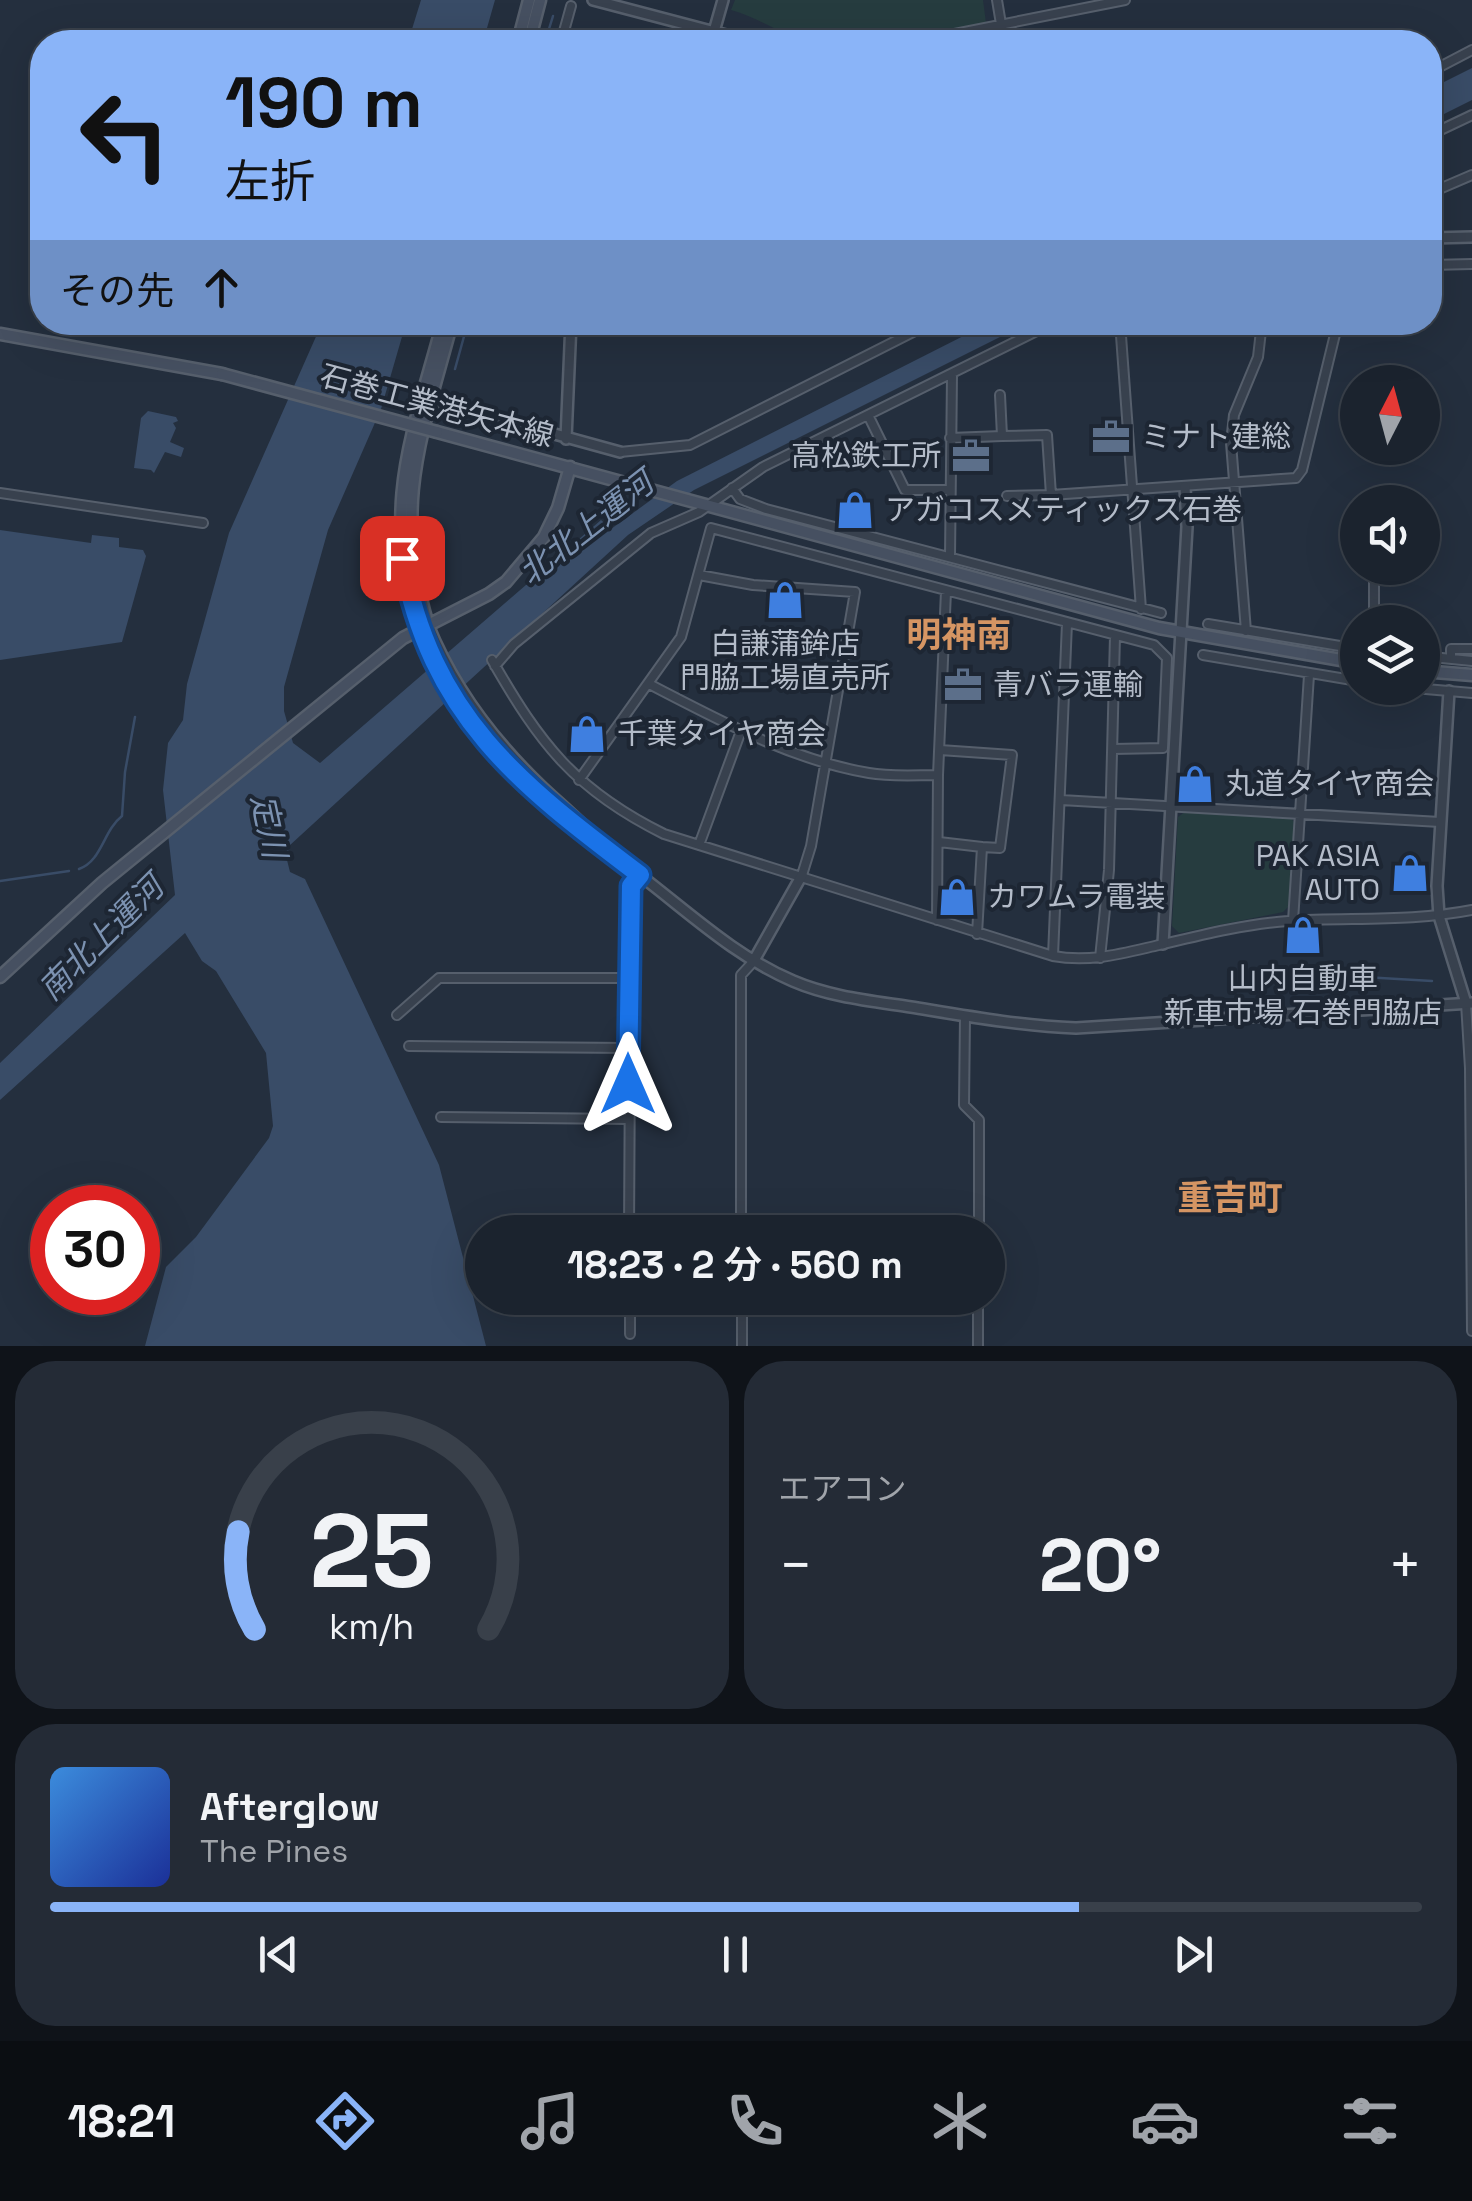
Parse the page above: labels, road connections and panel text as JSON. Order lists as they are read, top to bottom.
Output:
{
  "streets": {
    "main road": ["石巻工業港矢本線"]
  },
  "districts": ["明神南", "重吉町"],
  "water": ["北北上運河", "定川", "南北上運河"],
  "places": {
    "office": ["ミナト建総", "高松鉄工所", "青バラ運輸"],
    "shop": [
      "アガコスメティックス石巻",
      "白謙蒲鉾店 門脇工場直売所",
      "千葉タイヤ商会",
      "丸道タイヤ商会",
      "PAK ASIA AUTO",
      "カワムラ電装",
      "山内自動車 新車市場 石巻門脇店"
    ]
  },
  "north": "top",
  "page": {
    "turn": ["190 m", "左折"],
    "then": "その先",
    "limit": "30",
    "trip": "18:23 · 2 分 · 560 m",
    "tile": "エアコン",
    "heat": ["−", "20°", "+"],
    "song": ["Afterglow", "The Pines"],
    "tabs": "18:21",
    "gauge": ["25", "km/h"]
  }
}
